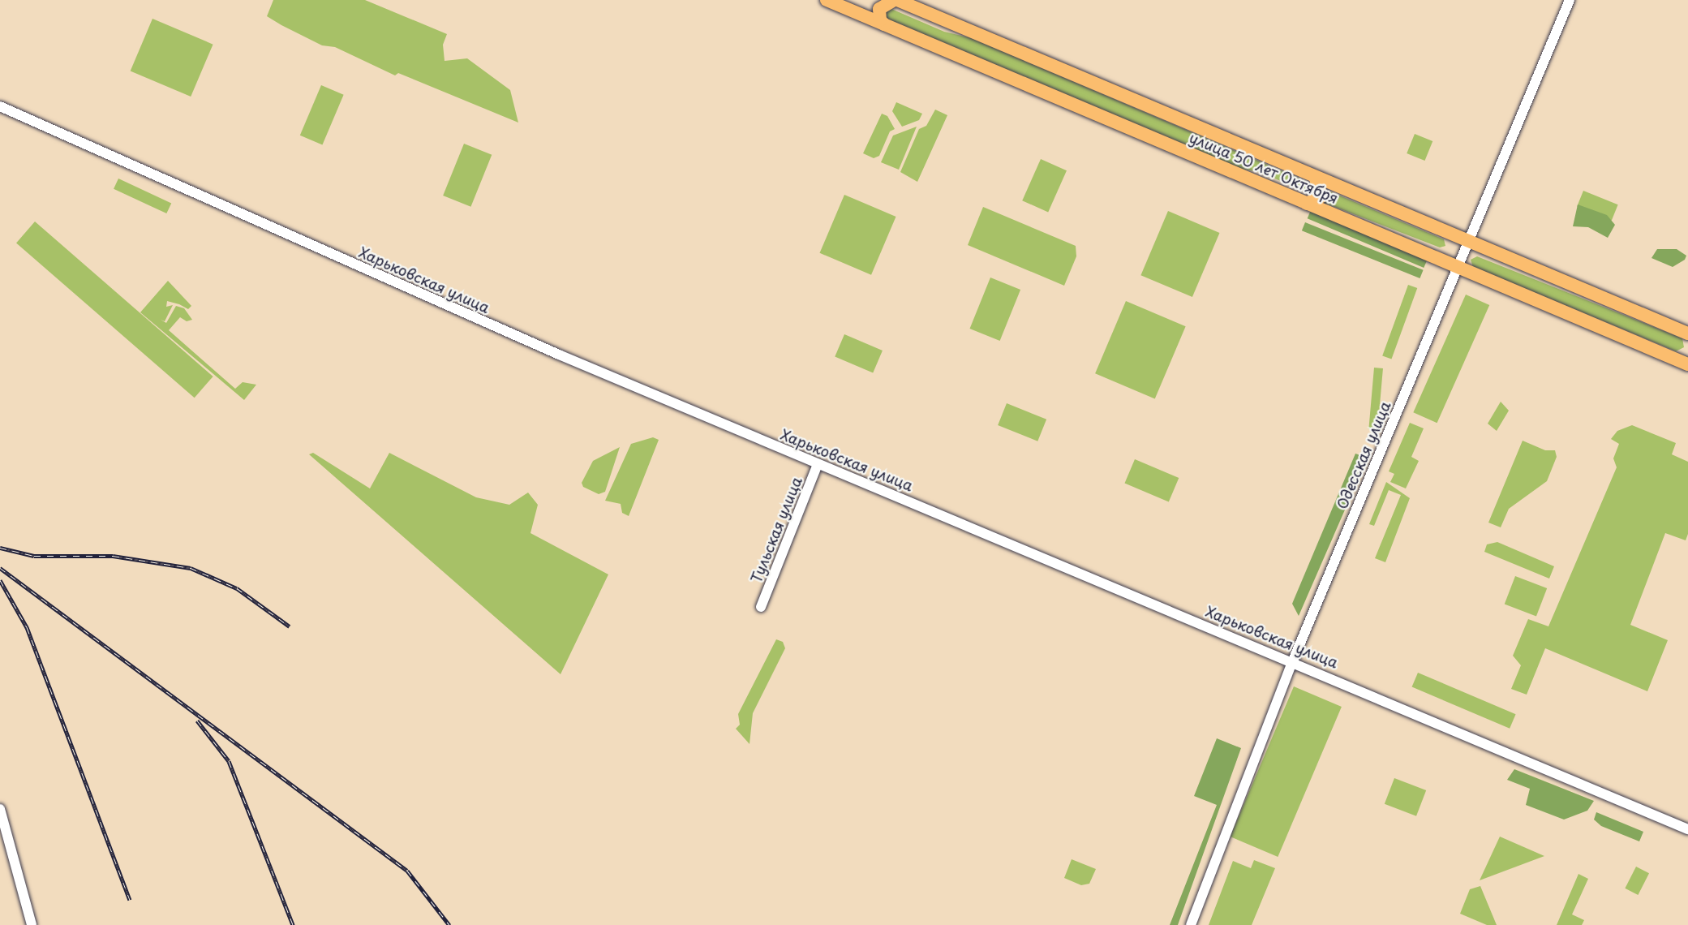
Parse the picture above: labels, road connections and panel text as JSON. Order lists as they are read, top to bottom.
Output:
{
  "streets": {
    "main road": ["улица 50 лет Октября"],
    "street": ["Харьковская улица", "Одесская улица", "Тульская улица"]
  },
  "crossings": [
    ["улица 50 лет Октября", "Одесская улица"],
    ["Харьковская улица", "Одесская улица"],
    ["Харьковская улица", "Тульская улица"]
  ]
}
